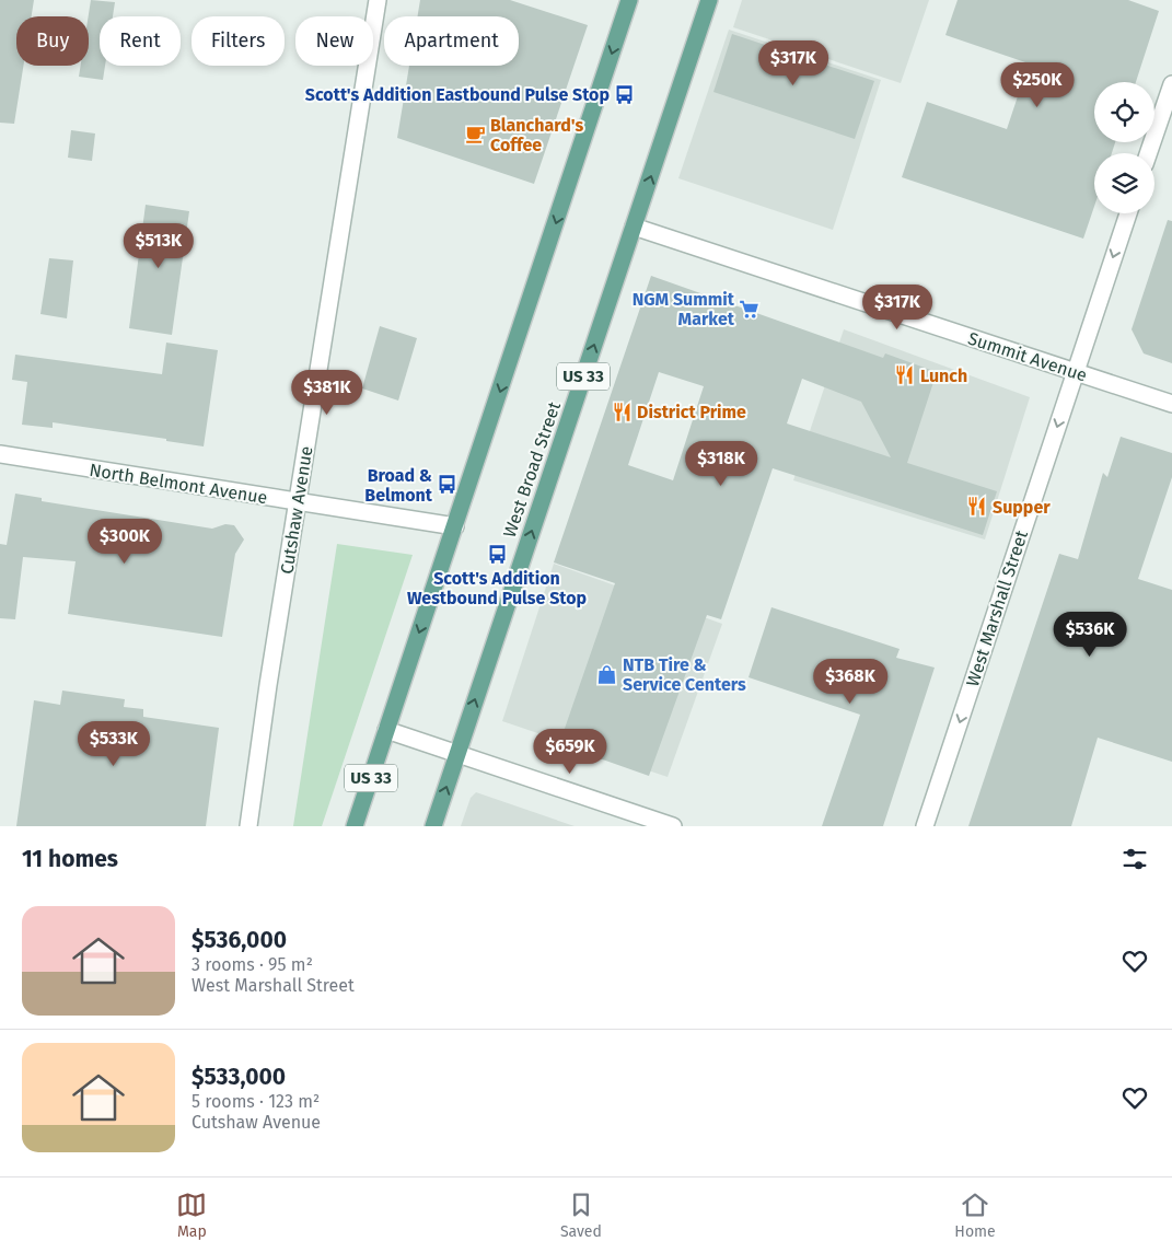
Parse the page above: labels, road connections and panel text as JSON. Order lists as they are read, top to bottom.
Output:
{
  "streets": {
    "main road": ["US 33", "West Broad Street"],
    "street": [
      "Summit Avenue",
      "North Belmont Avenue",
      "Cutshaw Avenue",
      "West Marshall Street"
    ]
  },
  "crossings": [
    ["Summit Avenue", "West Broad Street"],
    ["Summit Avenue", "West Marshall Street"],
    ["US 33", "North Belmont Avenue"],
    ["North Belmont Avenue", "Cutshaw Avenue"]
  ],
  "one_way": ["West Marshall Street"],
  "places": {
    "bus stop": ["Scott's Addition Eastbound Pulse Stop", "Broad & Belmont", "Scott's Addition Westbound Pulse Stop"],
    "cafe": ["Blanchard's Coffee"],
    "supermarket": ["NGM Summit Market"],
    "restaurant": ["Lunch", "District Prime", "Supper"],
    "shop": ["NTB Tire & Service Centers"]
  },
  "page": {
    "chip": [
      "Buy",
      "Rent",
      "Filters",
      "New",
      "Apartment"
    ],
    "price": [
      "$317K",
      "$250K",
      "$513K",
      "$317K",
      "$381K",
      "$318K",
      "$300K",
      "$536K",
      "$368K",
      "$533K",
      "$659K"
    ],
    "heading": "11 homes",
    "list": [
      {
        "name": "$536,000",
        "note": "3 rooms · 95 m² · West Marshall Street"
      },
      {
        "name": "$533,000",
        "note": "5 rooms · 123 m² · Cutshaw Avenue"
      }
    ],
    "tabs": ["Map", "Saved", "Home"]
  }
}
